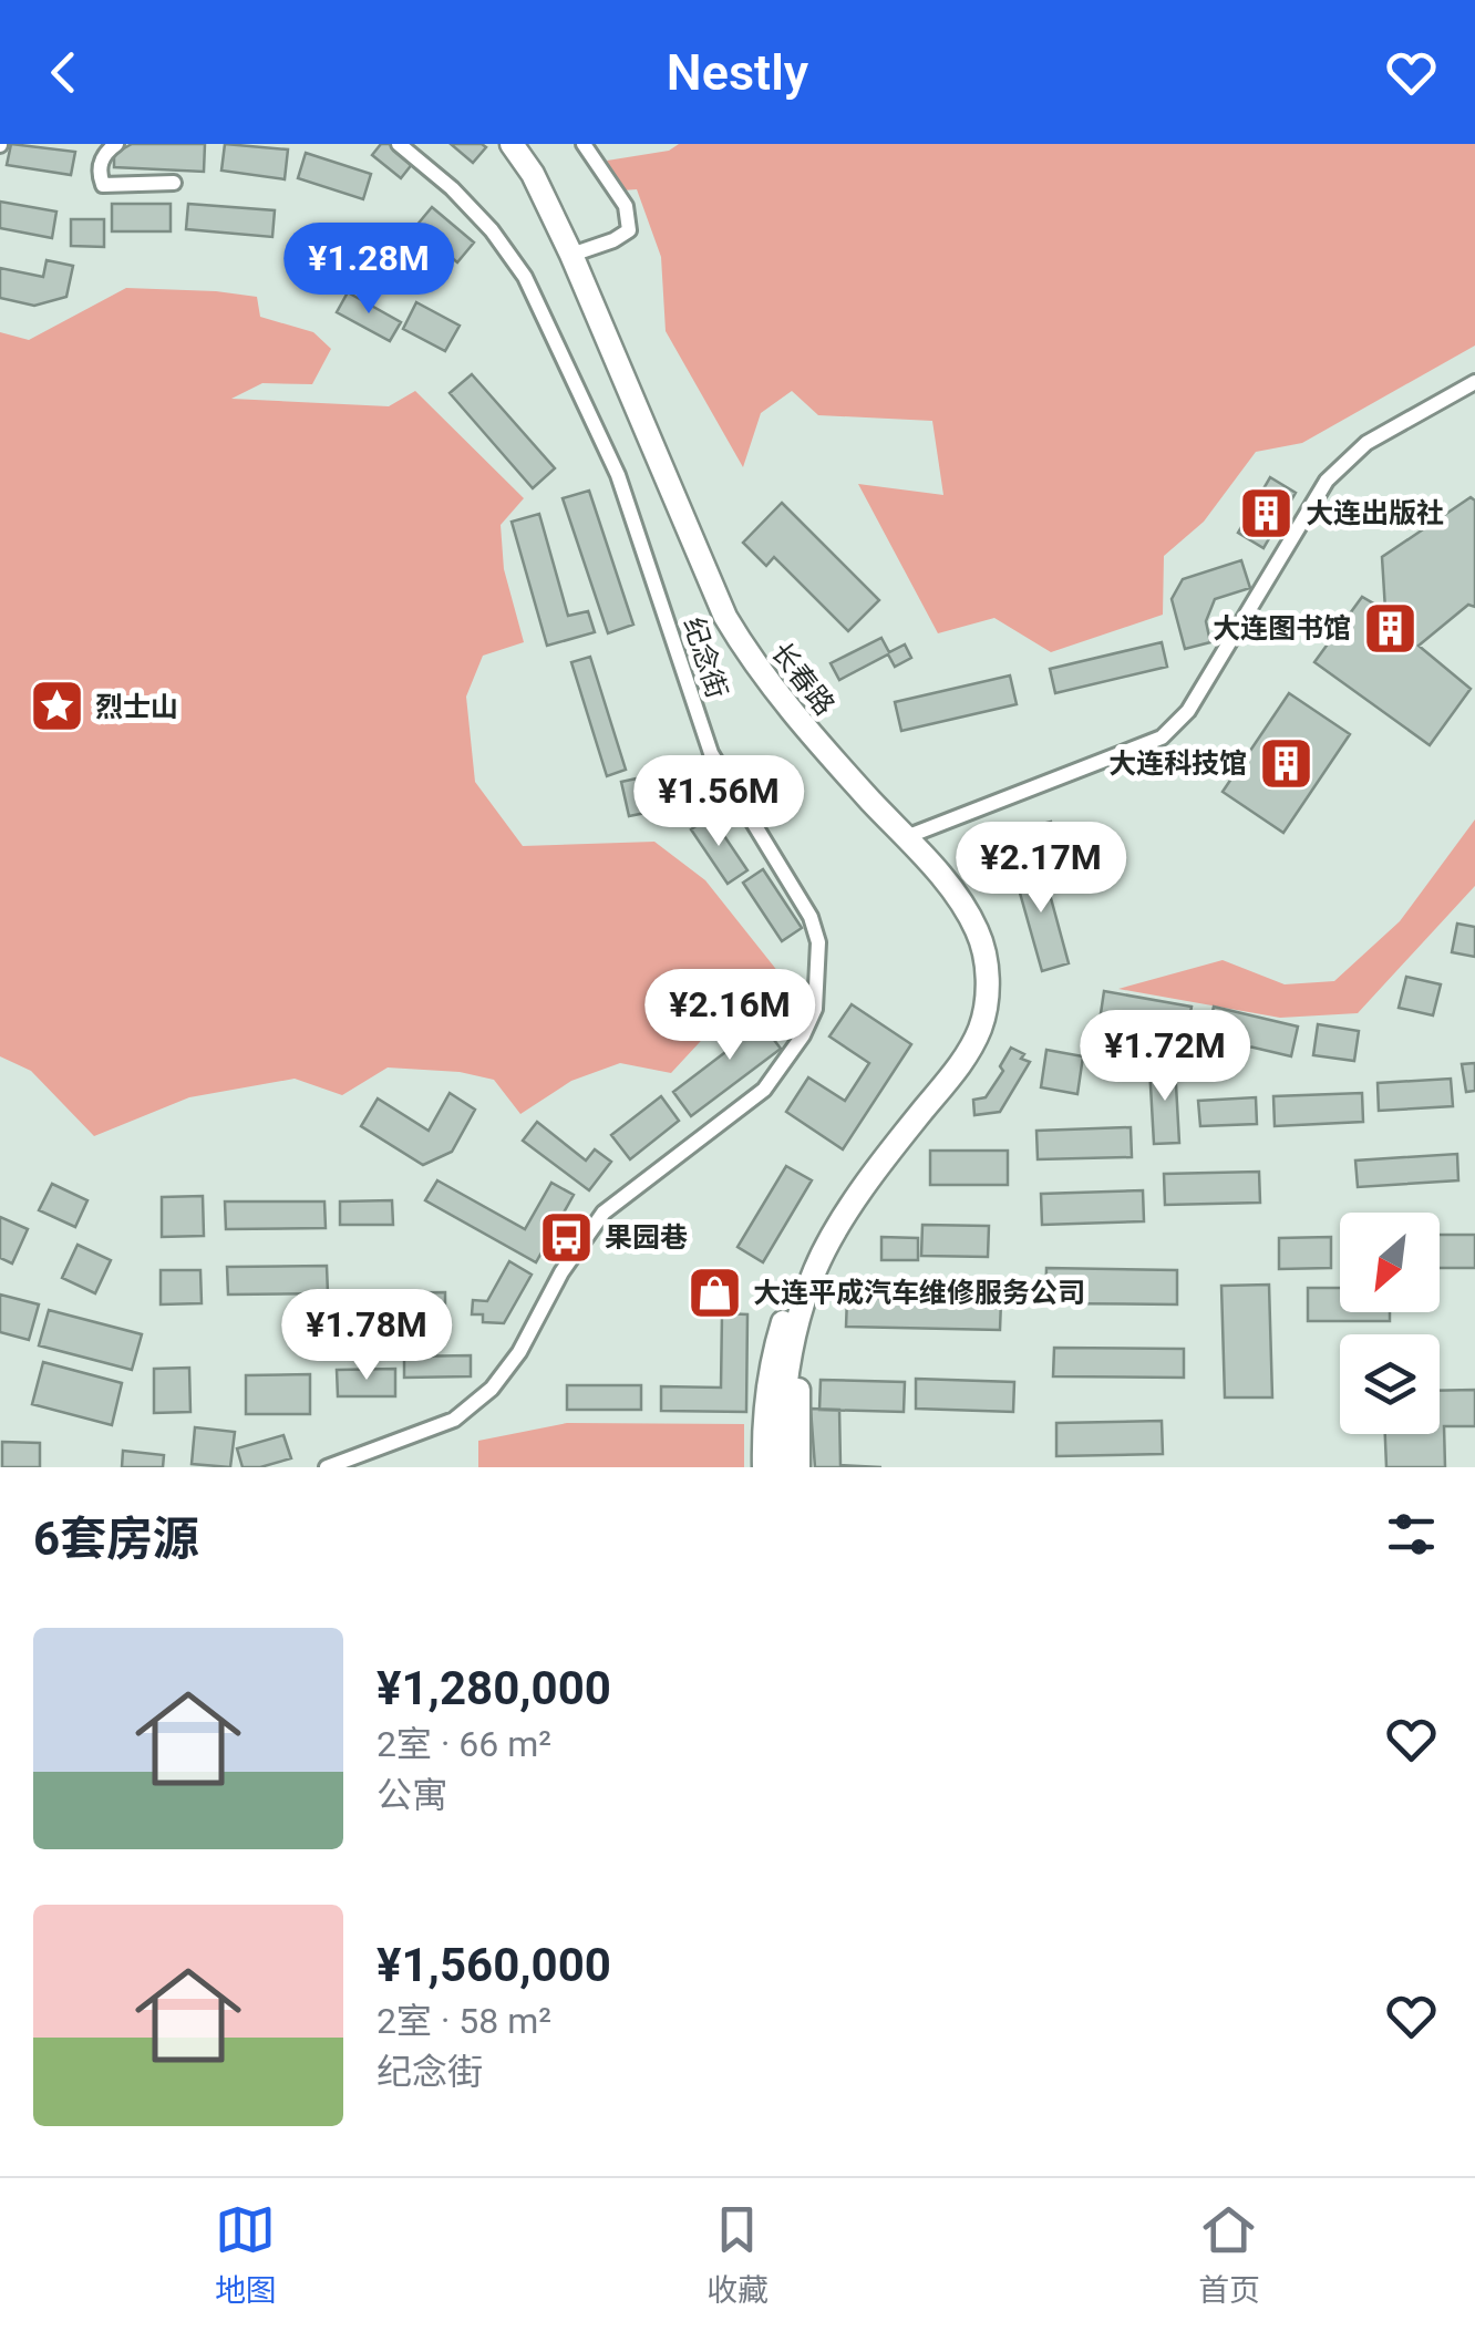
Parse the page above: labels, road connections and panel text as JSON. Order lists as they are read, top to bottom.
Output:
{
  "streets": {
    "main road": ["长春路"],
    "street": ["纪念街"]
  },
  "places": {
    "building": ["大连出版社", "大连图书馆", "大连科技馆"],
    "place": ["烈士山"],
    "bus stop": ["果园巷"],
    "shop": ["大连平成汽车维修服务公司"]
  },
  "north": "bottom left",
  "page": {
    "header": "Nestly",
    "price": [
      "¥1.28M",
      "¥1.56M",
      "¥2.17M",
      "¥2.16M",
      "¥1.72M",
      "¥1.78M"
    ],
    "heading": "6套房源",
    "list": [
      {
        "name": "¥1,280,000",
        "note": "2室 · 66 m² · 公寓"
      },
      {
        "name": "¥1,560,000",
        "note": "2室 · 58 m² · 纪念街"
      }
    ],
    "tabs": ["地图", "收藏", "首页"]
  }
}
